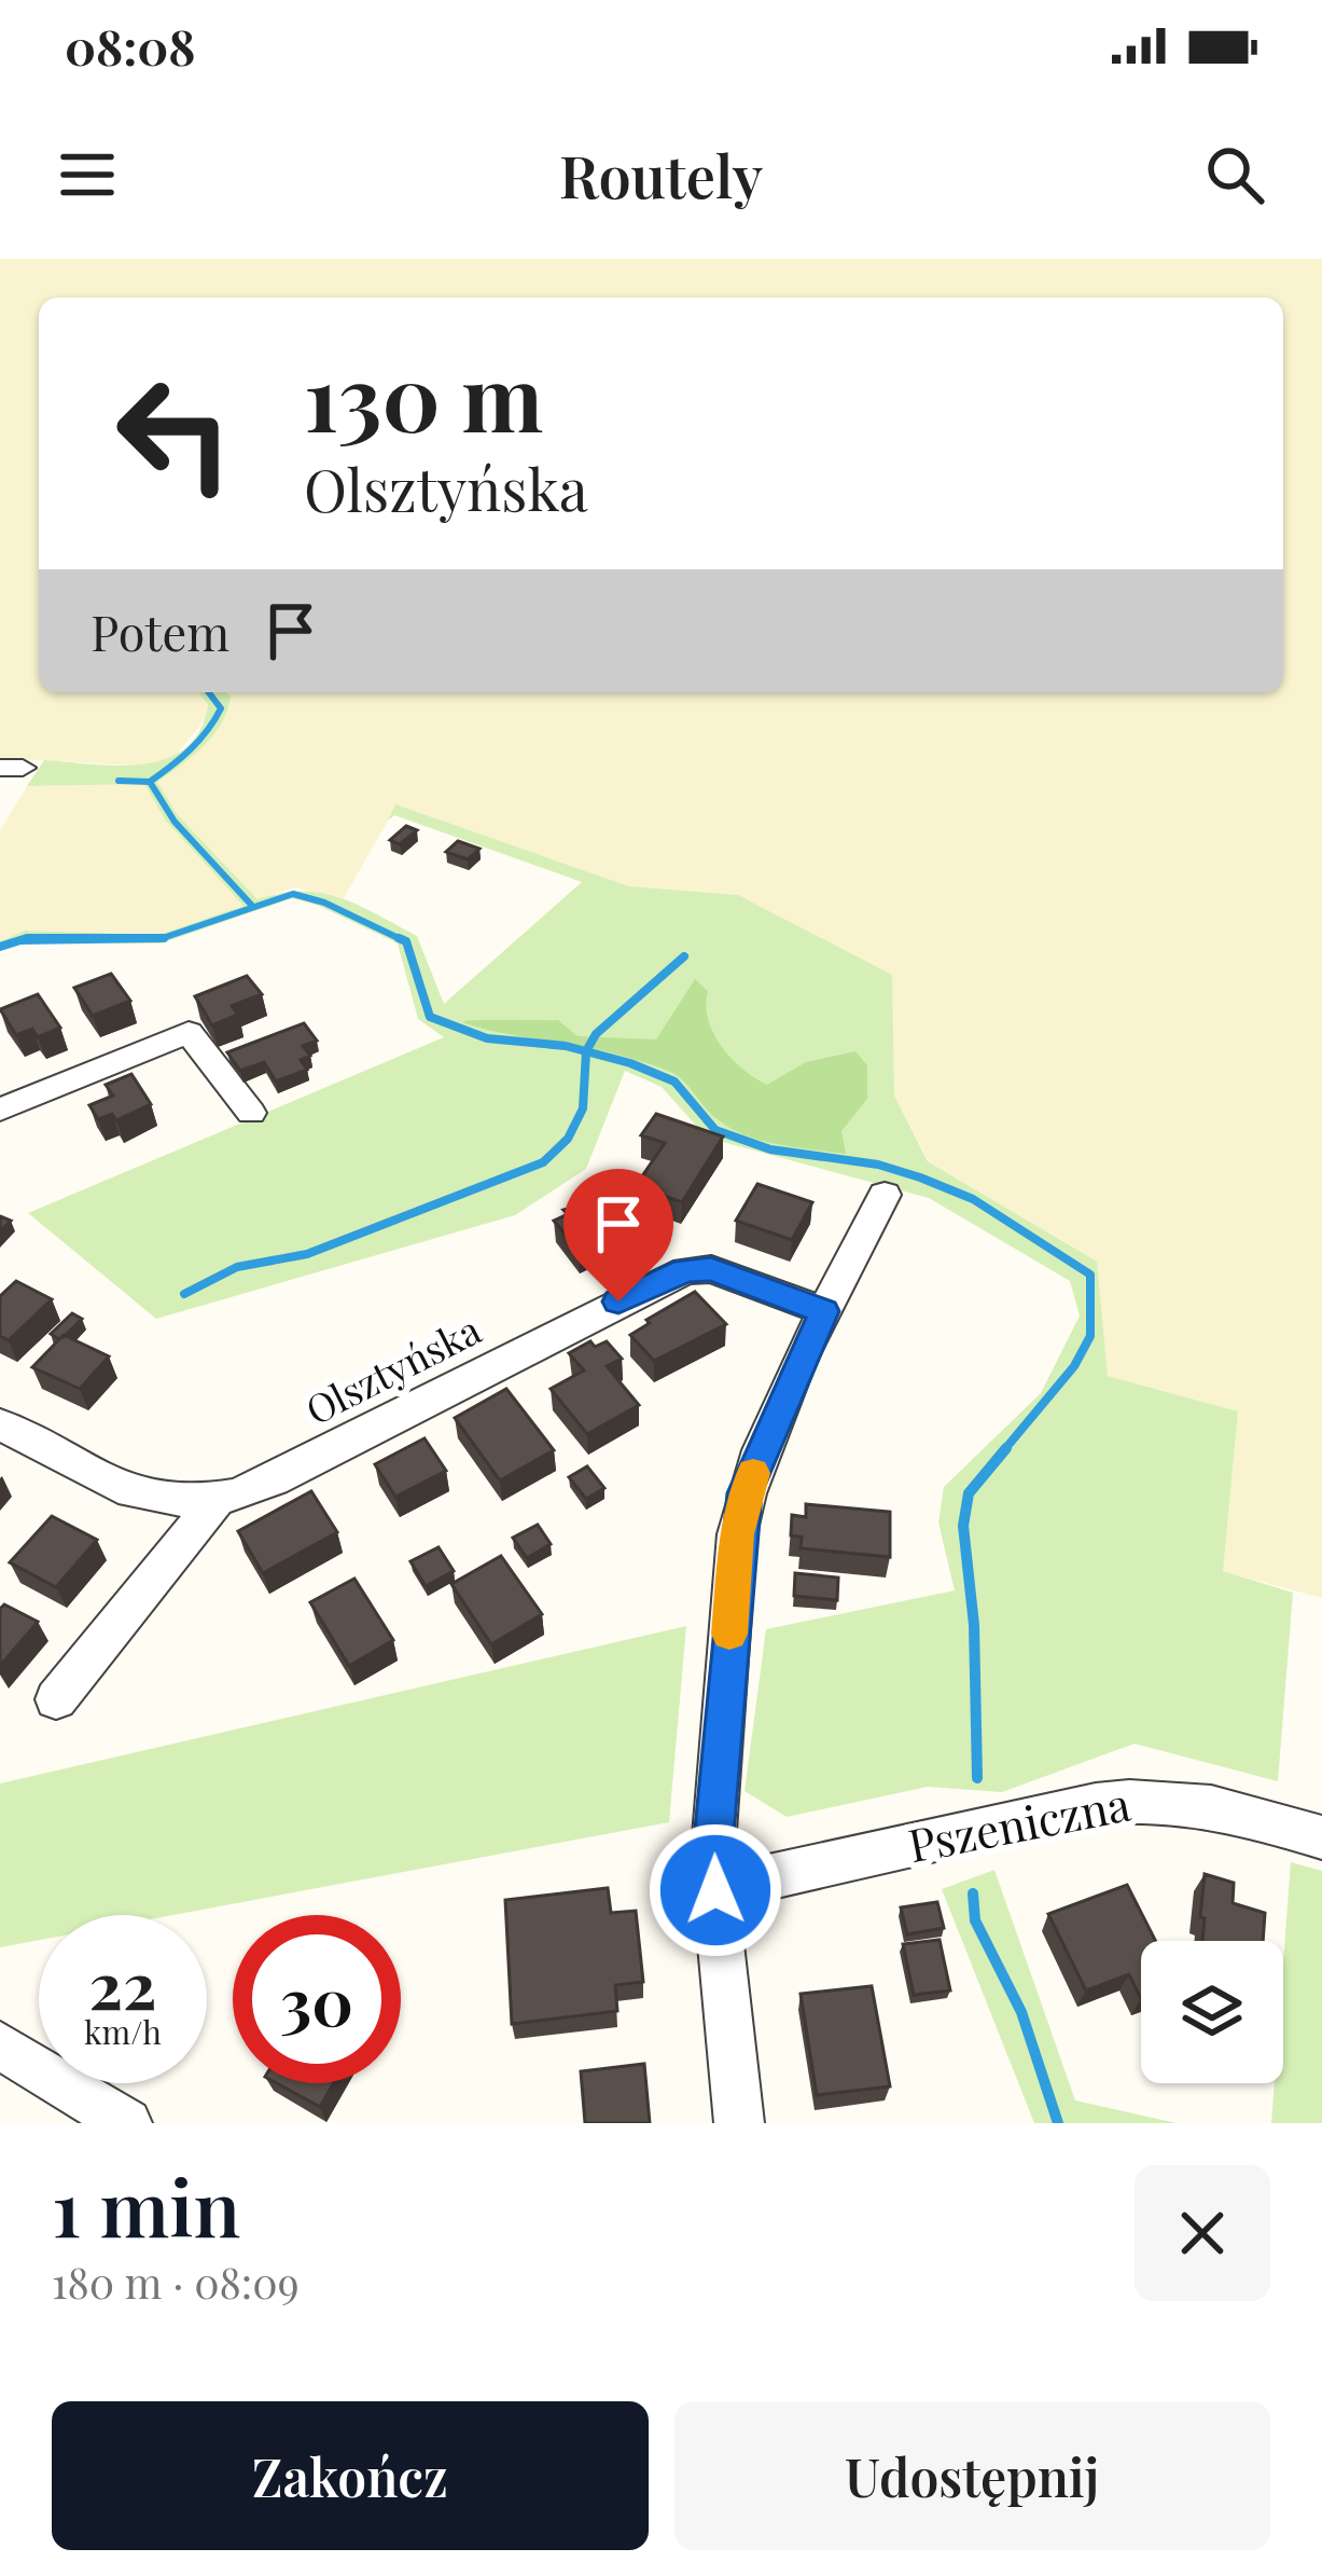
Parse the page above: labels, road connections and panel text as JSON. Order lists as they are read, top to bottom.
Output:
{
  "streets": {
    "street": ["Olsztyńska", "Pszeniczna"]
  },
  "page": {
    "status": "08:08",
    "header": "Routely",
    "turn": ["130 m", "Olsztyńska"],
    "then": "Potem",
    "speed": "22 km/h",
    "limit": "30",
    "heading": ["1 min", "180 m · 08:09"],
    "buttons": ["Zakończ", "Udostępnij"]
  }
}
